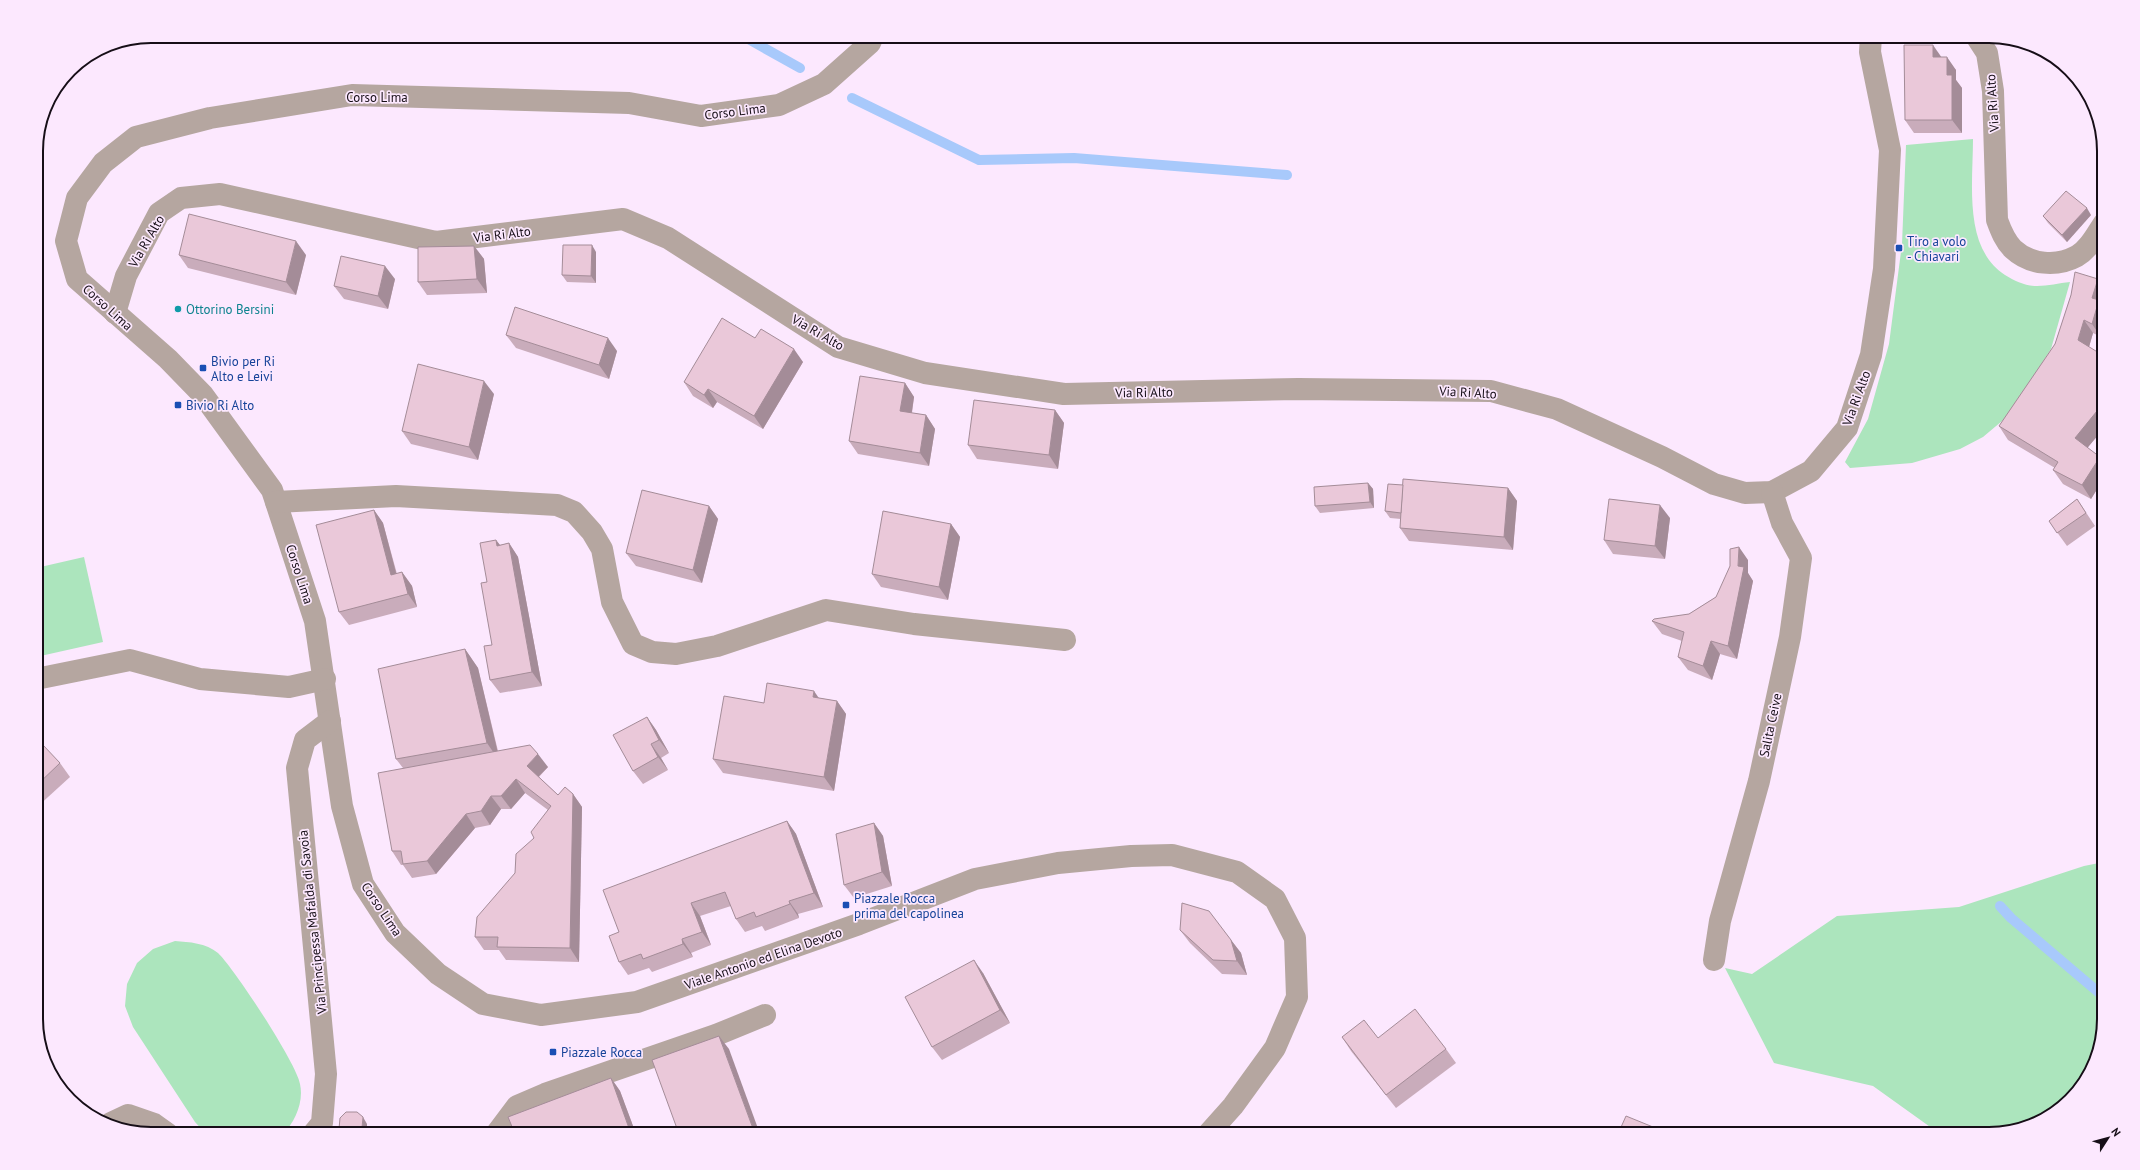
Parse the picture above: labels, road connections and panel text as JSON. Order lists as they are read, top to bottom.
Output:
{
  "streets": {
    "street": [
      "Corso Lima",
      "Via Ri Alto",
      "Salita Ceive",
      "Via Principessa Mafalda di Savoia",
      "Viale Antonio ed Elina Devoto"
    ]
  },
  "crossings": [
    ["Corso Lima", "Via Ri Alto"],
    ["Corso Lima", "Via Principessa Mafalda di Savoia"],
    ["Corso Lima", "Viale Antonio ed Elina Devoto"],
    ["Via Ri Alto", "Salita Ceive"]
  ],
  "places": {
    "transit": [
      "Tiro a volo - Chiavari",
      "Bivio per Ri Alto e Leivi",
      "Bivio Ri Alto",
      "Piazzale Rocca prima del capolinea",
      "Piazzale Rocca"
    ],
    "other": ["Ottorino Bersini"]
  },
  "north": "top right"
}
